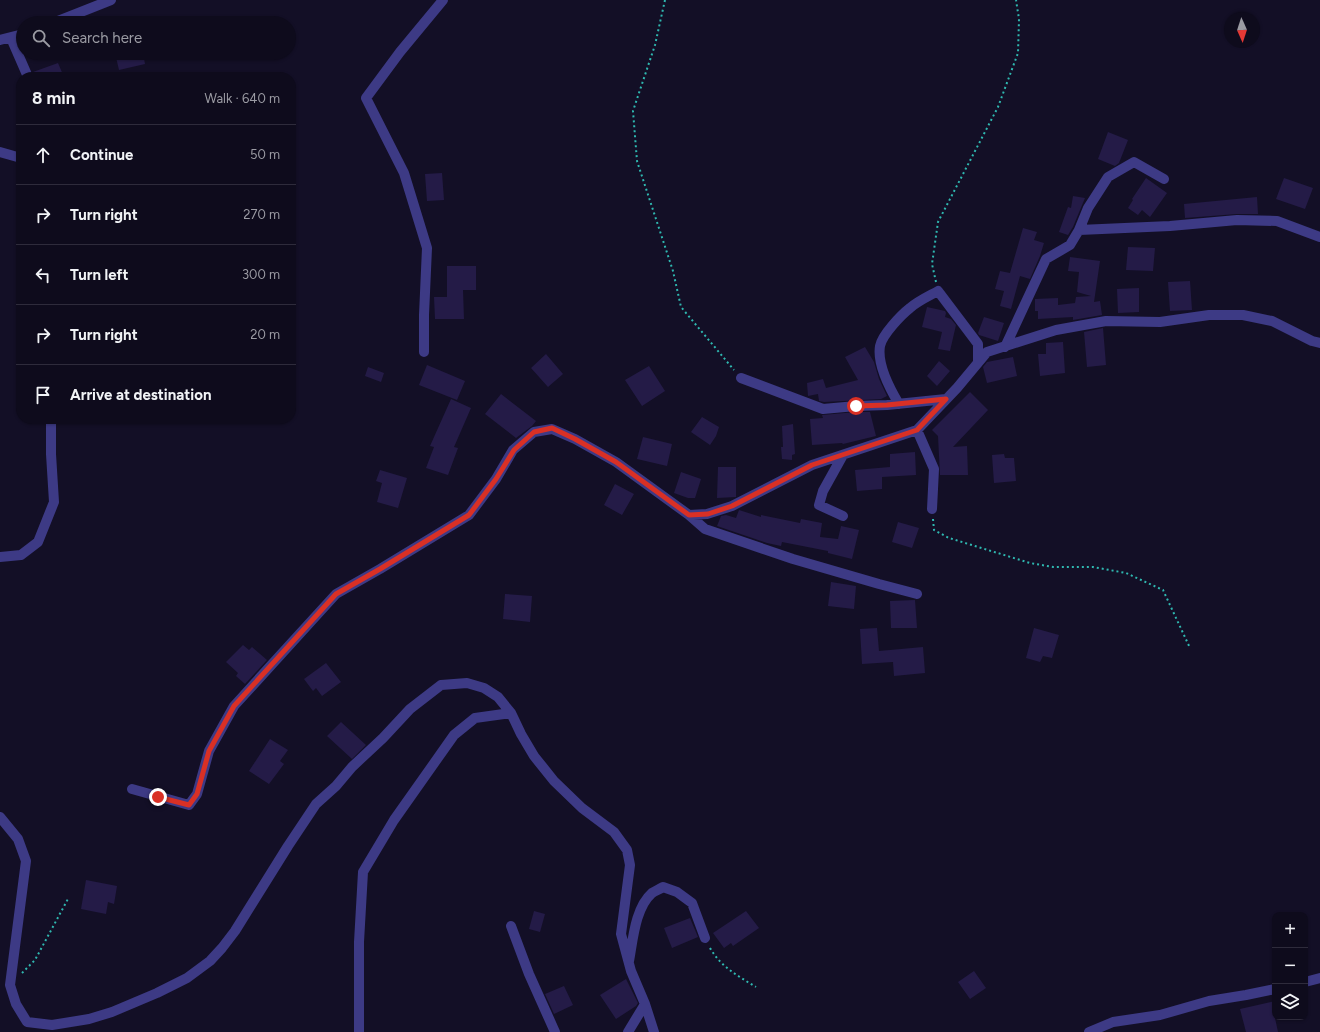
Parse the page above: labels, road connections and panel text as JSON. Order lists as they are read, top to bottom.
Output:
{
  "north": "bottom",
  "page": {
    "search": "Search here",
    "heading": ["8 min", "Walk · 640 m"],
    "list": [
      ["Continue", "50 m"],
      ["Turn right", "270 m"],
      ["Turn left", "300 m"],
      ["Turn right", "20 m"],
      "Arrive at destination"
    ],
    "map_buttons": ["+", "−"]
  }
}
